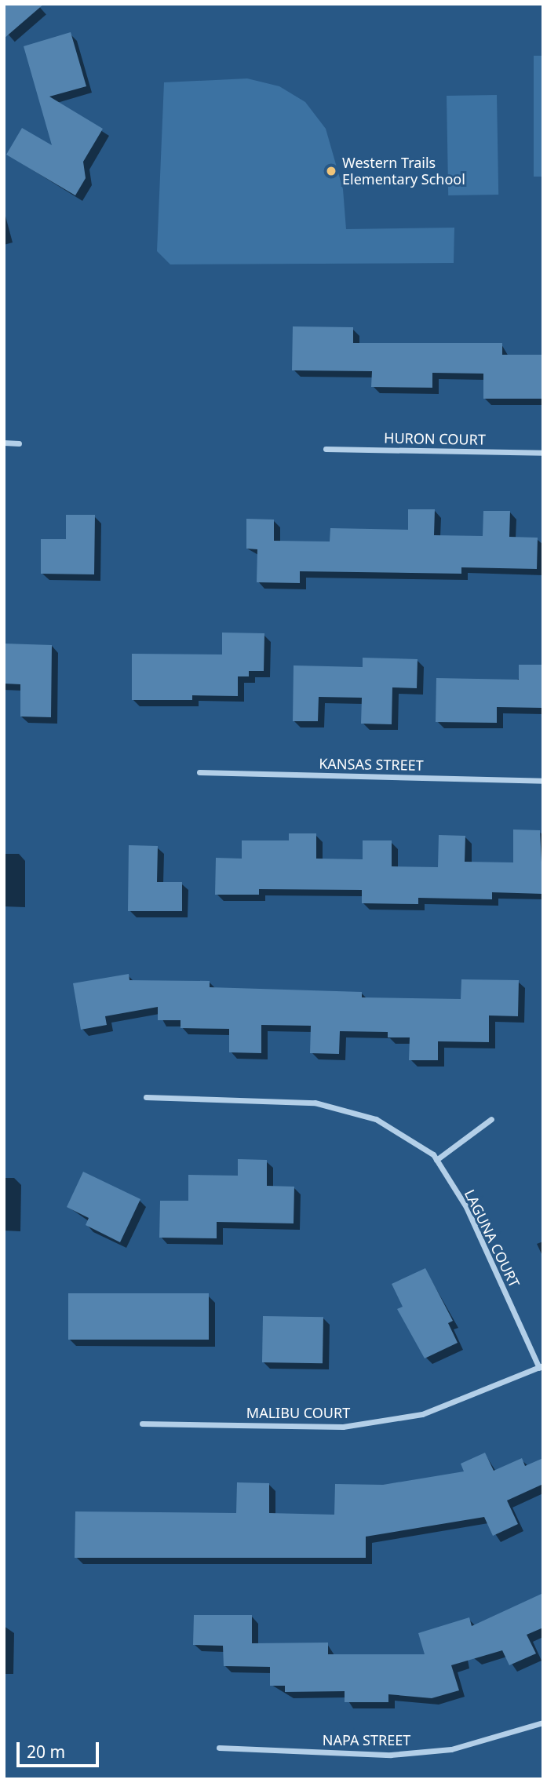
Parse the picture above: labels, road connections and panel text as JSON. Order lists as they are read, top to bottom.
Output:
{
  "streets": {
    "street": [
      "HURON COURT",
      "KANSAS STREET",
      "LAGUNA COURT",
      "MALIBU COURT",
      "NAPA STREET"
    ]
  },
  "crossings": [
    ["LAGUNA COURT", "MALIBU COURT"]
  ],
  "places": ["Western Trails Elementary School"],
  "scale_bar": "20 m"
}
